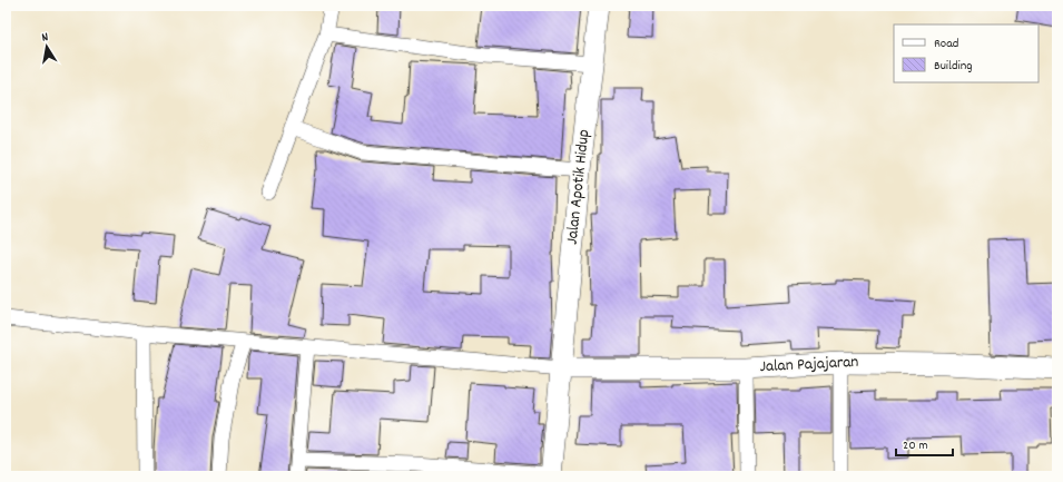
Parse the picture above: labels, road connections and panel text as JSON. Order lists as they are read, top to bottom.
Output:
{
  "streets": {
    "street": ["Jalan Apotik Hidup", "Jalan Pajajaran"]
  },
  "crossings": [
    ["Jalan Apotik Hidup", "Jalan Pajajaran"]
  ],
  "legend": ["Road", "Building"],
  "scale_bar": "20 m",
  "north": "top"
}
